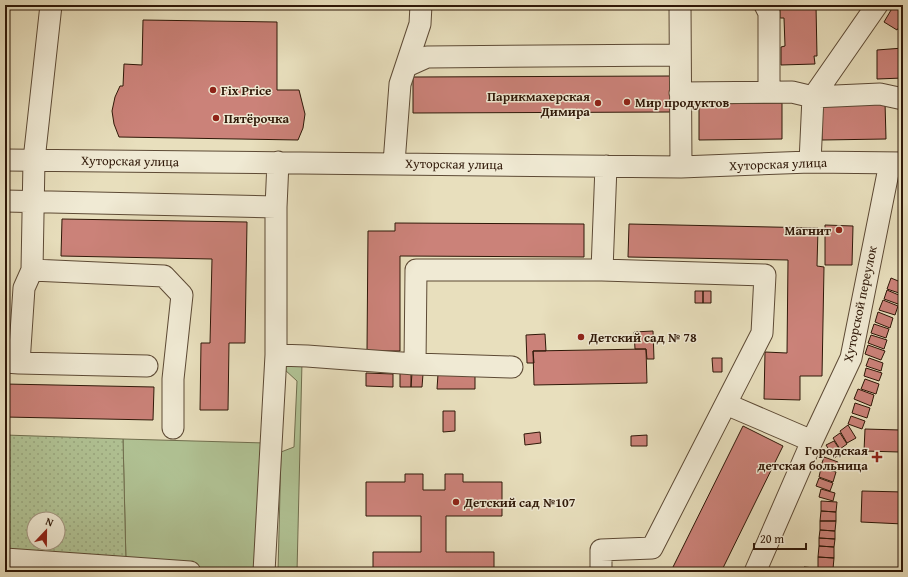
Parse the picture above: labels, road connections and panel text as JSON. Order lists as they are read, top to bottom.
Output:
{
  "streets": {
    "street": ["Хуторская улица", "Хуторской переулок"]
  },
  "crossings": [
    ["Хуторская улица", "Хуторской переулок"]
  ],
  "places": {
    "other": [
      "Fix Price",
      "Мир продуктов",
      "Парикмахерская Димира",
      "Пятёрочка",
      "Магнит",
      "Детский сад № 78",
      "Детский сад №107"
    ],
    "health": ["Городская детская больница"]
  },
  "scale_bar": "20 m",
  "north": "top"
}
